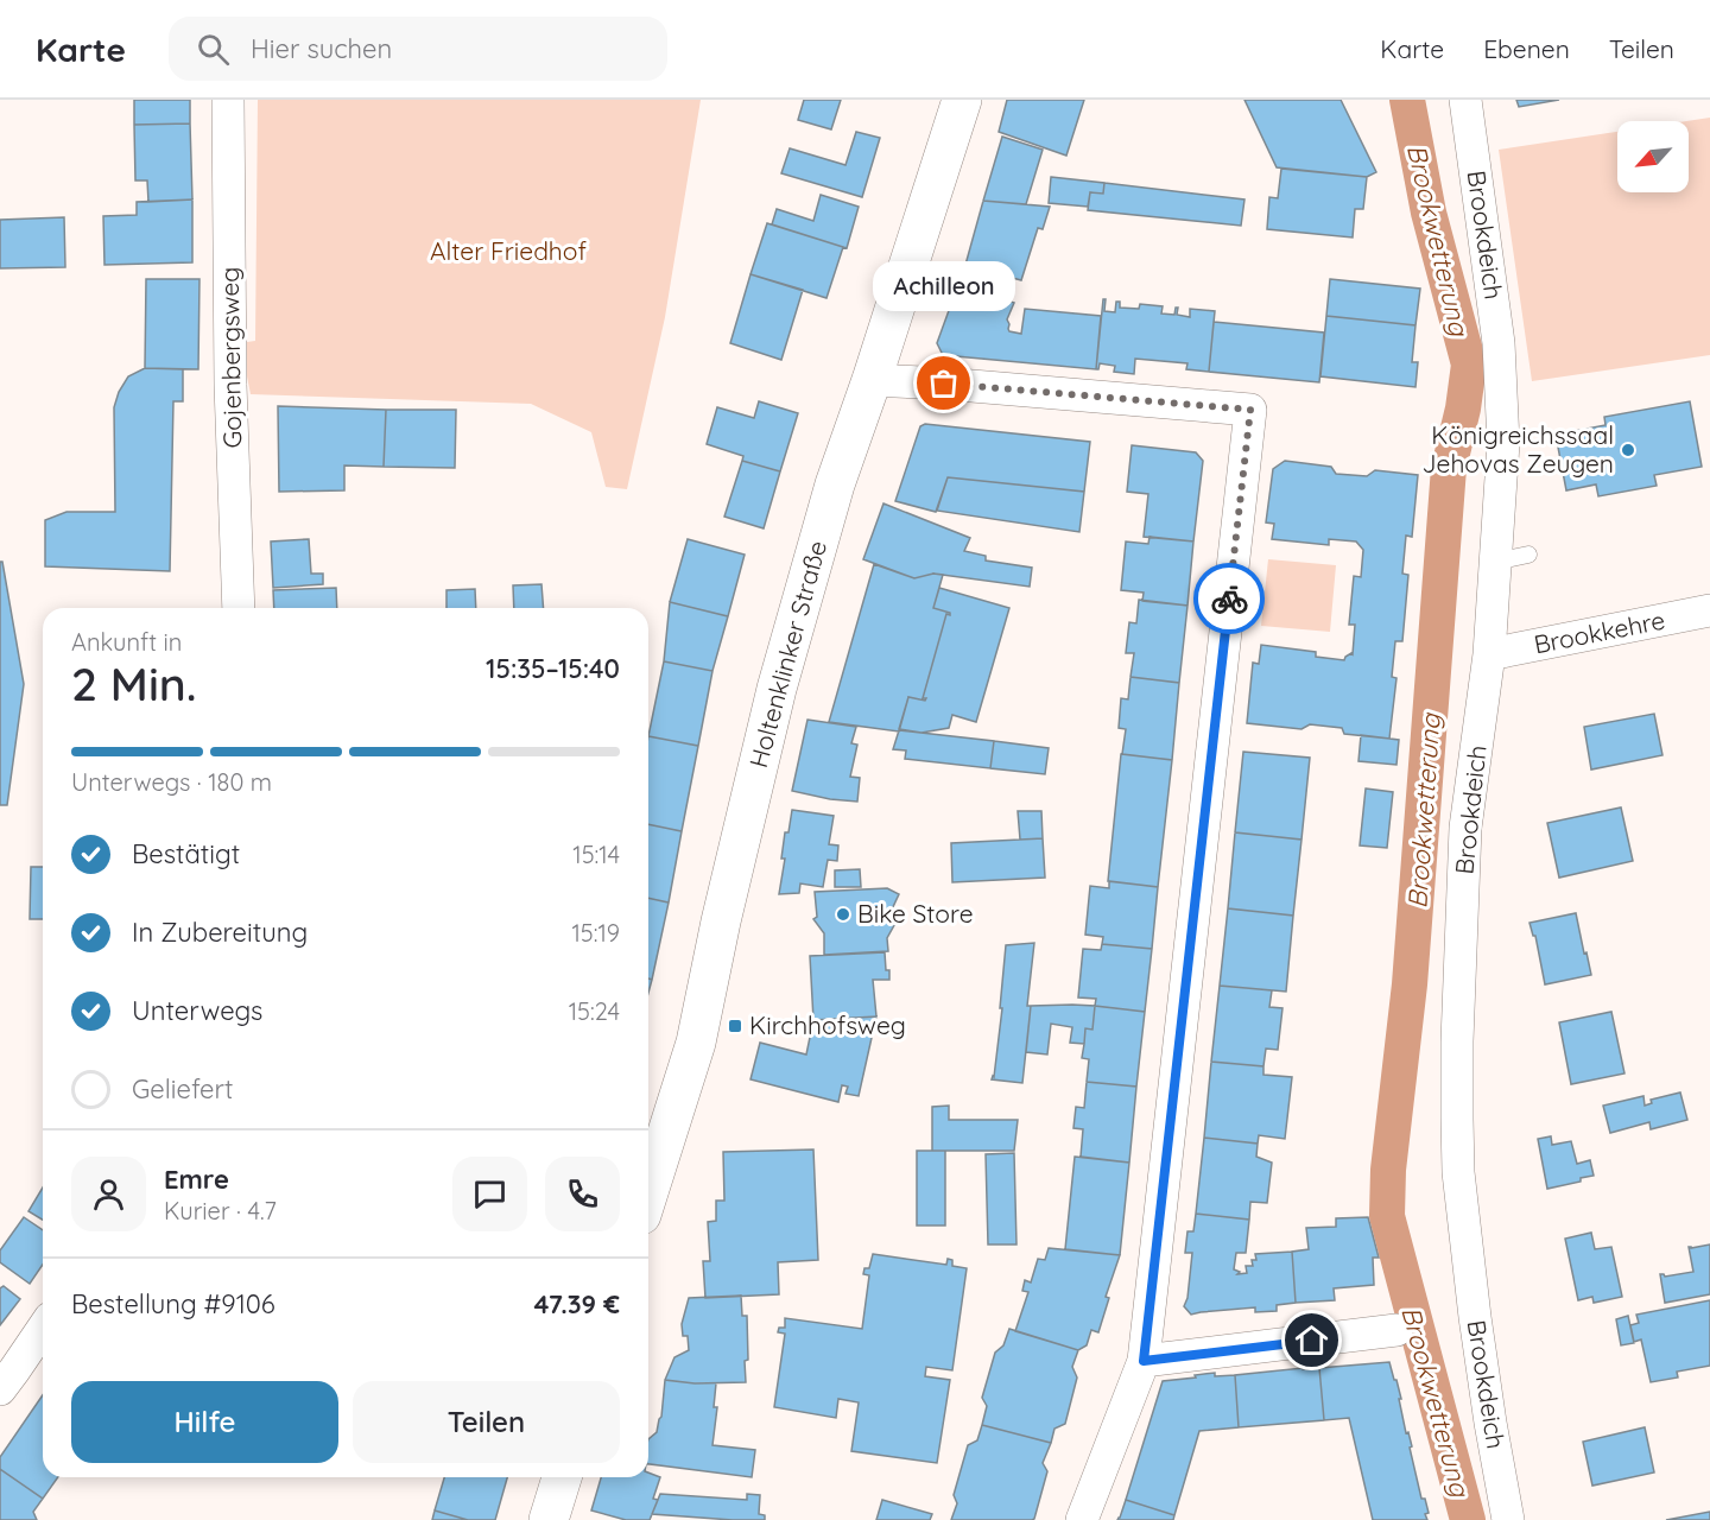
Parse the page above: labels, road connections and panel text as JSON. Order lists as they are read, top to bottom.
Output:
{
  "streets": {
    "main road": ["Holtenklinker Straße"],
    "street": ["Brookdeich", "Gojenbergsweg", "Brookkehre"]
  },
  "crossings": [
    ["Brookdeich", "Brookkehre"]
  ],
  "water": ["Brookwetterung"],
  "parks": ["Alter Friedhof"],
  "places": {
    "other": ["Achilleon", "Königreichssaal Jehovas Zeugen", "Bike Store"],
    "transit": ["Kirchhofsweg"]
  },
  "north": "bottom left",
  "page": {
    "header": "Karte",
    "search": "Hier suchen",
    "nav": ["Karte", "Ebenen", "Teilen"],
    "bubble": "Achilleon",
    "heading": ["2 Min.", "Ankunft in", "15:35–15:40"],
    "panel": [
      "Emre",
      "Kurier · 4.7",
      "Bestellung #9106",
      "47.39 €"
    ],
    "bar": "Unterwegs · 180 m",
    "list": [
      ["Bestätigt", "15:14"],
      ["In Zubereitung", "15:19"],
      ["Unterwegs", "15:24"],
      "Geliefert"
    ],
    "buttons": ["Hilfe", "Teilen"]
  }
}
